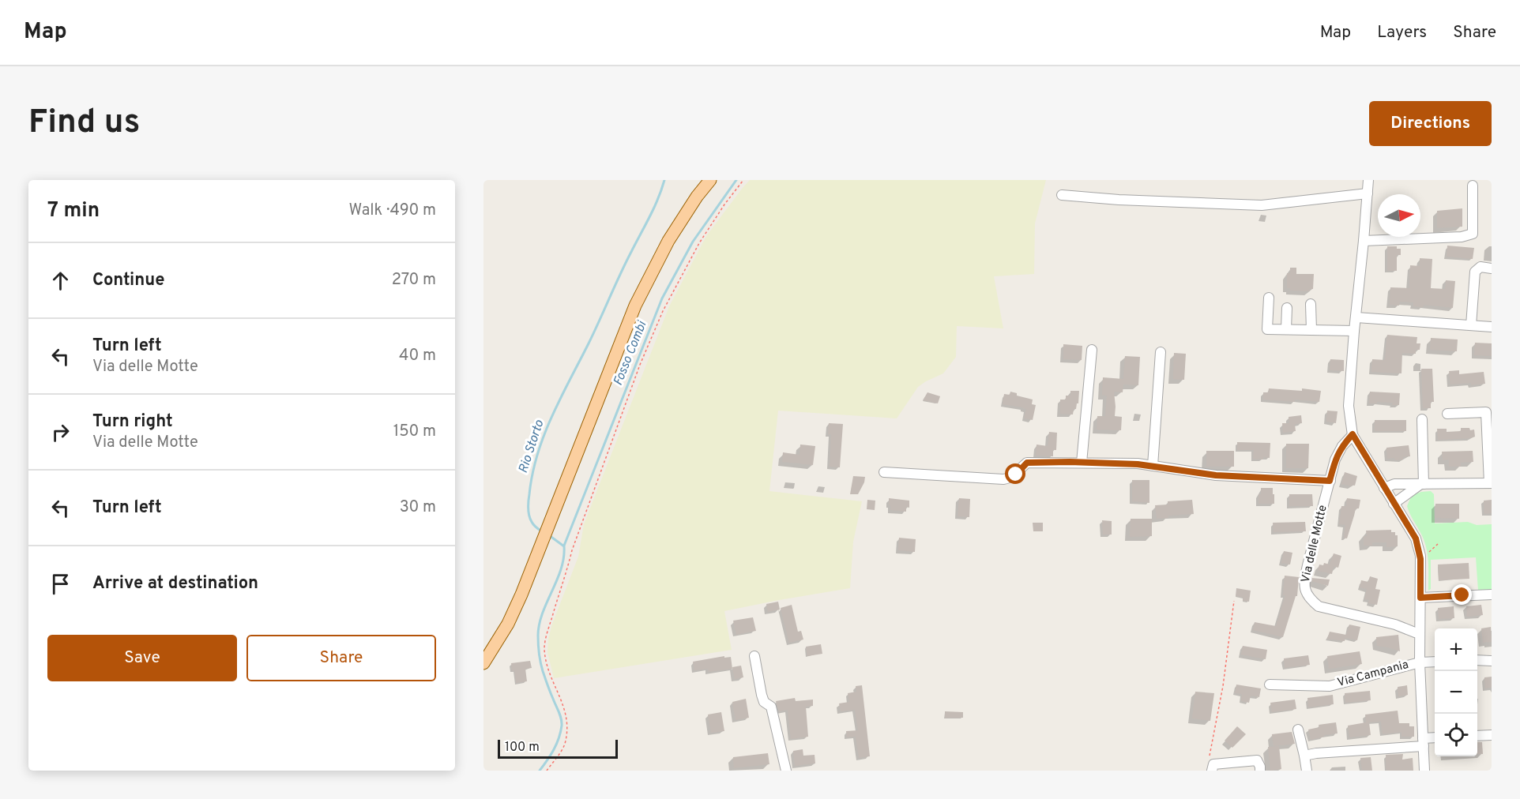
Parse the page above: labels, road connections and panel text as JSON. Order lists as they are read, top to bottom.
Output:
{
  "streets": {
    "street": ["Via delle Motte", "Via Campania"]
  },
  "water": ["Fosso Combi", "Rio Storto"],
  "scale_bar": "100 m",
  "north": "right",
  "page": {
    "header": "Map",
    "nav": ["Map", "Layers", "Share"],
    "buttons": [
      "Directions",
      ["Save", "Share"]
    ],
    "title": "Find us",
    "heading": ["7 min", "Walk · 490 m"],
    "list": [
      ["Continue", "270 m"],
      ["Turn left", "Via delle Motte", "40 m"],
      ["Turn right", "Via delle Motte", "150 m"],
      ["Turn left", "30 m"],
      "Arrive at destination"
    ],
    "map_buttons": ["+", "−"],
    "scale": "100 m"
  }
}
